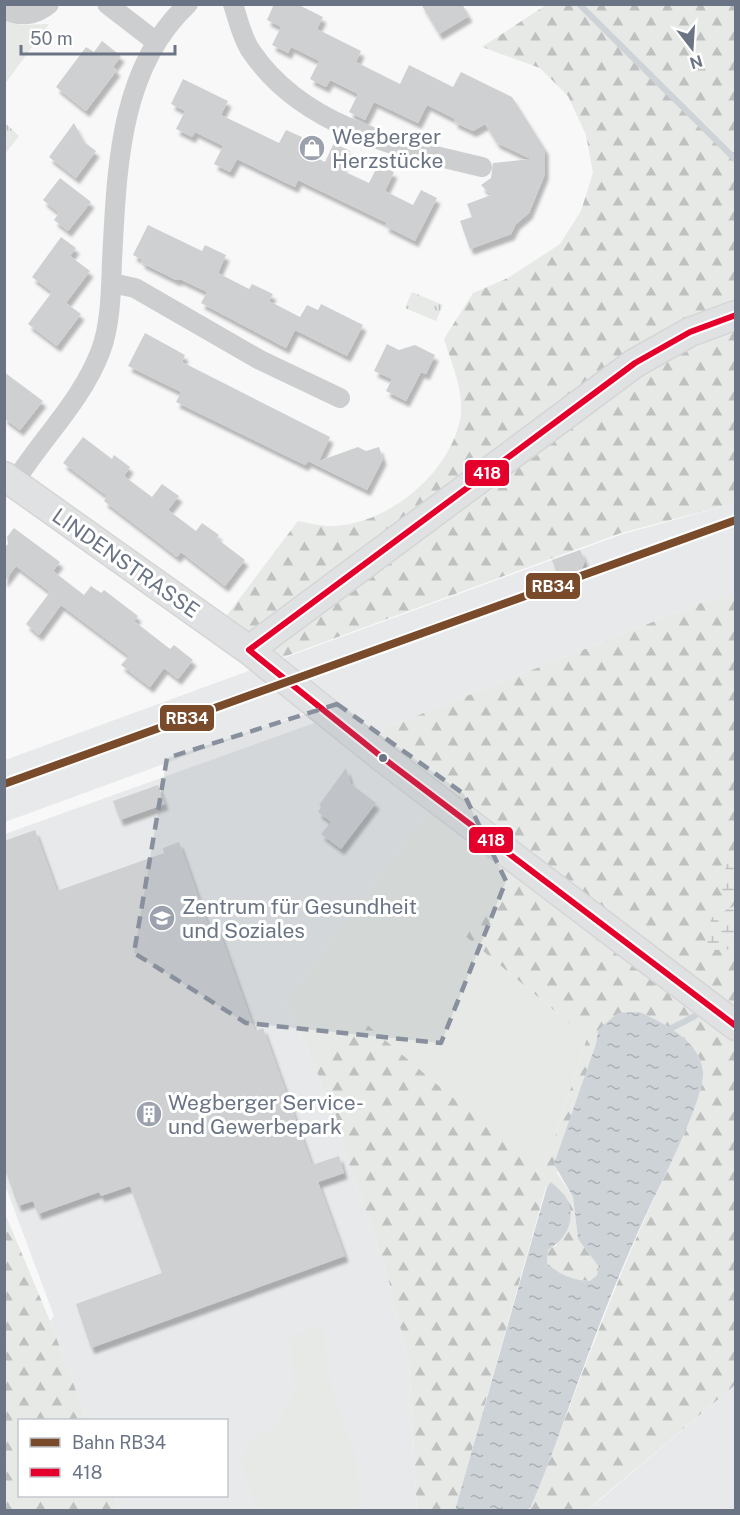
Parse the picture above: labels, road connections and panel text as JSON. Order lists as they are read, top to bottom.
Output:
{
  "streets": {
    "street": ["LINDENSTRASSE"]
  },
  "places": {
    "shop": ["Wegberger Herzstücke"],
    "school or university": ["Zentrum für Gesundheit und Soziales"],
    "building": ["Wegberger Service- und Gewerbepark"]
  },
  "lines": ["transit line 418", "rail line RB34"],
  "legend": ["Bahn RB34", "418"],
  "scale_bar": "50 m",
  "north": "bottom"
}
